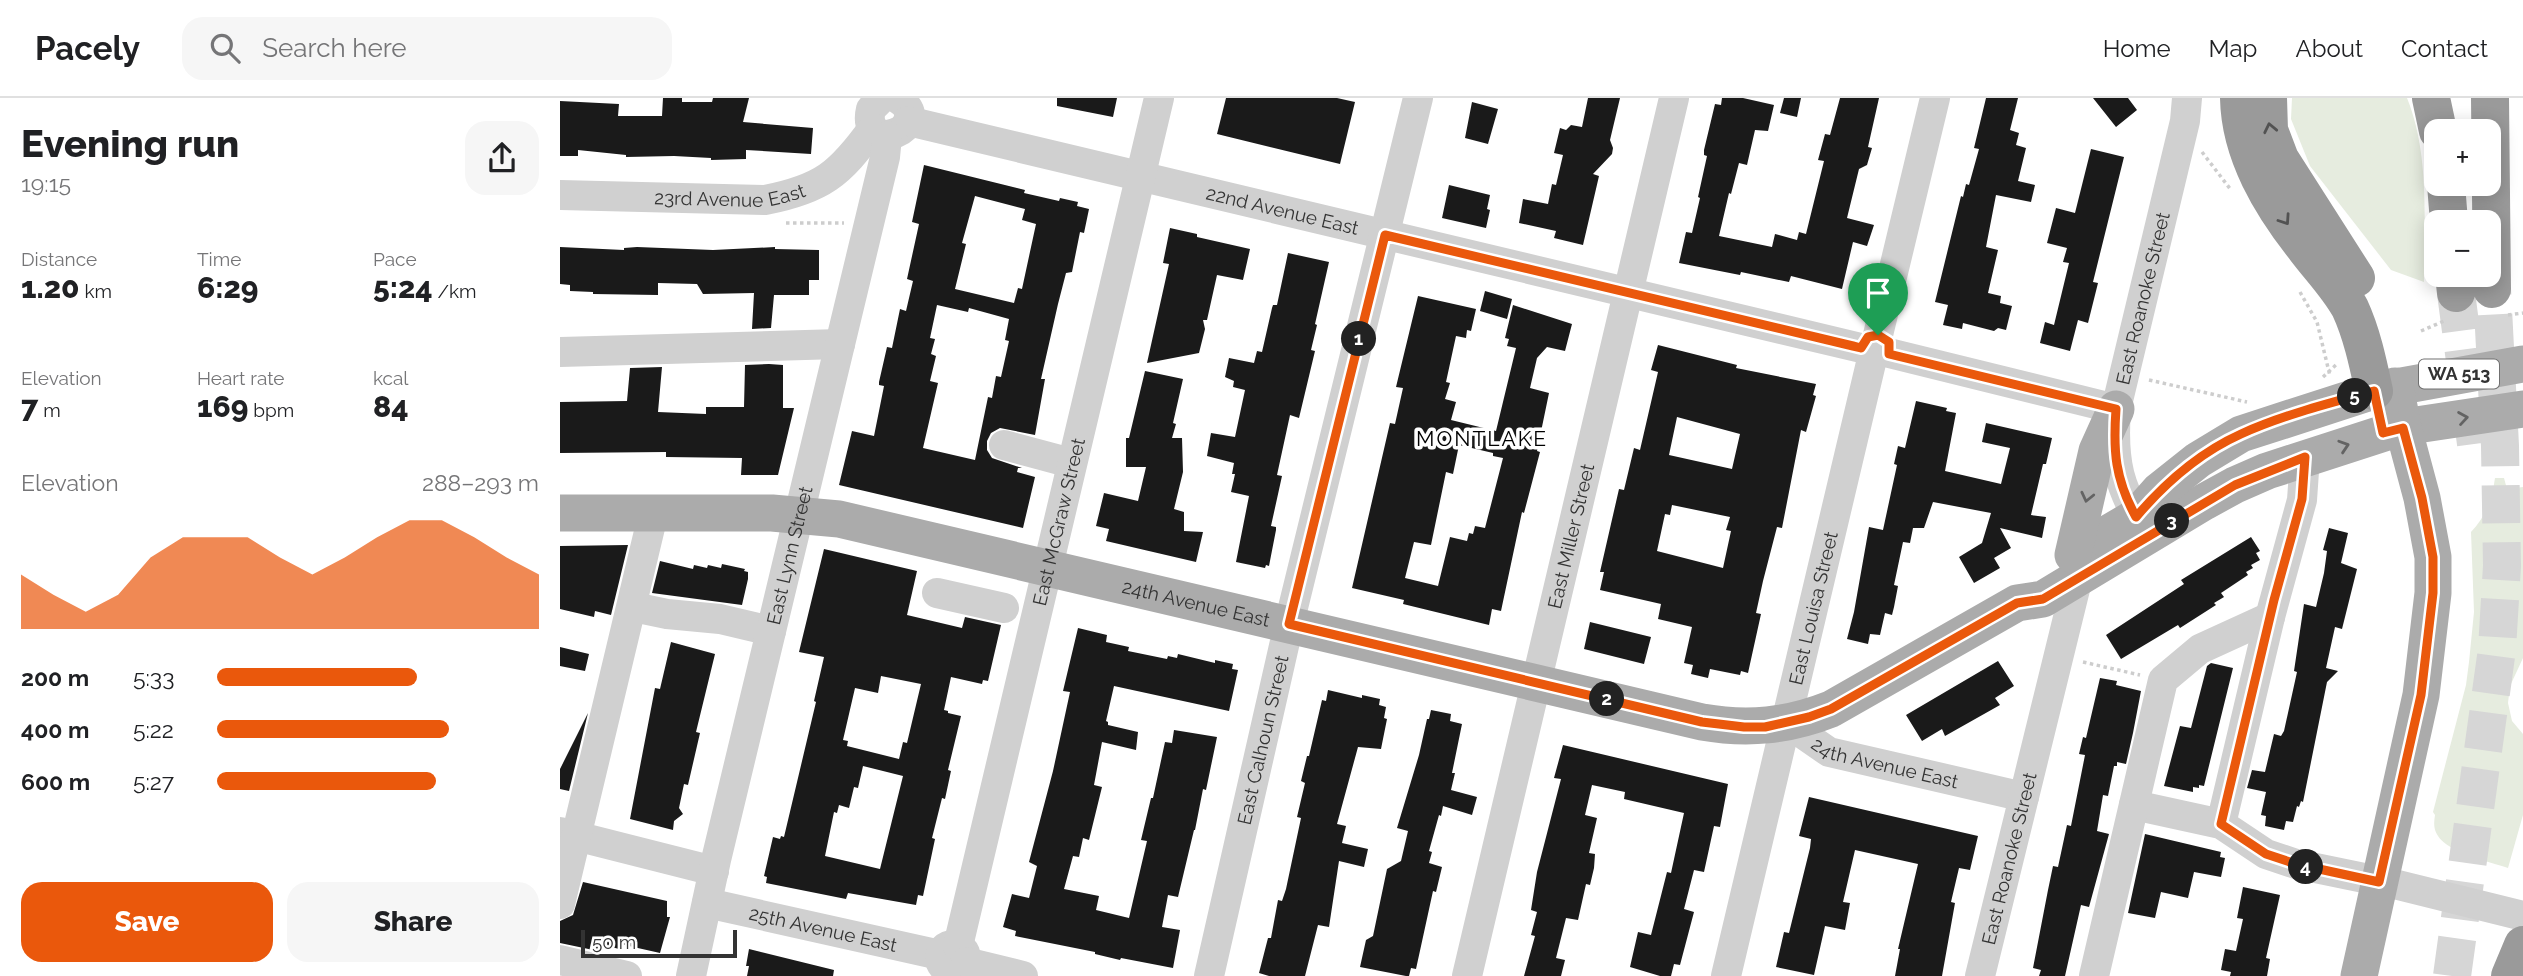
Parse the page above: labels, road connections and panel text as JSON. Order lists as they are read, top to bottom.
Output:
{
  "streets": {
    "main road": ["WA 513", "24th Avenue East"],
    "street": [
      "23rd Avenue East",
      "22nd Avenue East",
      "East Roanoke Street",
      "East McGraw Street",
      "East Miller Street",
      "East Lynn Street",
      "East Louisa Street",
      "East Calhoun Street",
      "25th Avenue East"
    ]
  },
  "crossings": [
    ["23rd Avenue East", "22nd Avenue East"],
    ["23rd Avenue East", "East Lynn Street"],
    ["22nd Avenue East", "East Roanoke Street"],
    ["22nd Avenue East", "East McGraw Street"],
    ["22nd Avenue East", "East Miller Street"],
    ["22nd Avenue East", "East Lynn Street"],
    ["22nd Avenue East", "East Louisa Street"],
    ["22nd Avenue East", "East Calhoun Street"],
    ["East Roanoke Street", "24th Avenue East"],
    ["East McGraw Street", "24th Avenue East"],
    ["East McGraw Street", "25th Avenue East"],
    ["East Miller Street", "24th Avenue East"],
    ["East Lynn Street", "24th Avenue East"],
    ["East Lynn Street", "25th Avenue East"],
    ["24th Avenue East", "East Louisa Street"],
    ["24th Avenue East", "East Calhoun Street"]
  ],
  "districts": ["MONTLAKE"],
  "scale_bar": "50 m",
  "page": {
    "header": "Pacely",
    "search": "Search here",
    "nav": [
      "Home",
      "Map",
      "About",
      "Contact"
    ],
    "heading": ["Evening run", "19:15"],
    "map_buttons": ["+", "−"],
    "stats": [
      ["Distance", "1.20 km"],
      ["Time", "6:29"],
      ["Pace", "5:24 /km"],
      ["Elevation", "7 m"],
      ["Heart rate", "169 bpm"],
      ["kcal", "84"]
    ],
    "pins": [
      "1",
      "5",
      "3",
      "2",
      "4"
    ],
    "chart": ["Elevation", "288–293 m"],
    "list": [
      {
        "name": "200 m",
        "note": "5:33"
      },
      {
        "name": "400 m",
        "note": "5:22"
      },
      {
        "name": "600 m",
        "note": "5:27"
      }
    ],
    "buttons": ["Save", "Share"],
    "scale": "50 m"
  }
}
